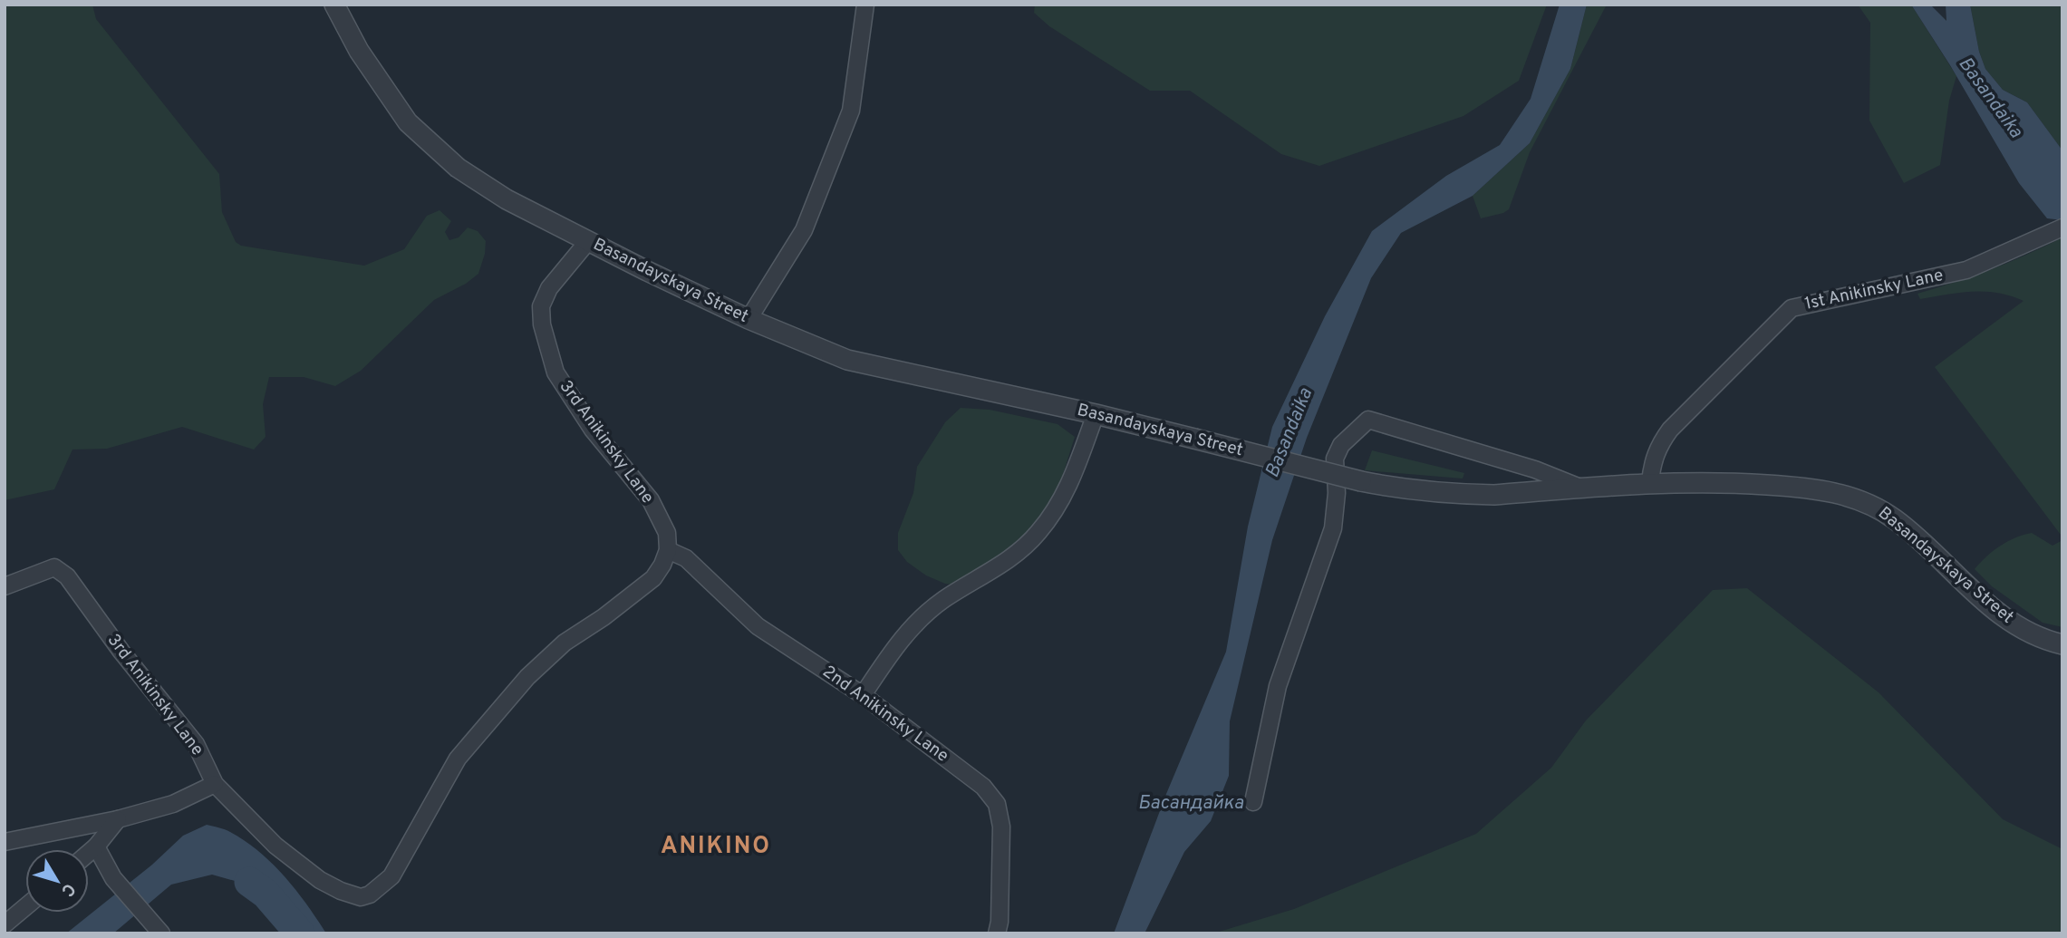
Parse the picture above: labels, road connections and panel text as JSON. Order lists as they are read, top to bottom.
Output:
{
  "streets": {
    "street": [
      "Basandayskaya Street",
      "1st Anikinsky Lane",
      "3rd Anikinsky Lane",
      "2nd Anikinsky Lane"
    ]
  },
  "crossings": [
    ["Basandayskaya Street", "1st Anikinsky Lane"],
    ["Basandayskaya Street", "3rd Anikinsky Lane"],
    ["3rd Anikinsky Lane", "2nd Anikinsky Lane"]
  ],
  "districts": ["ANIKINO"],
  "water": ["Basandaika", "Басандайка"],
  "north": "bottom right"
}
